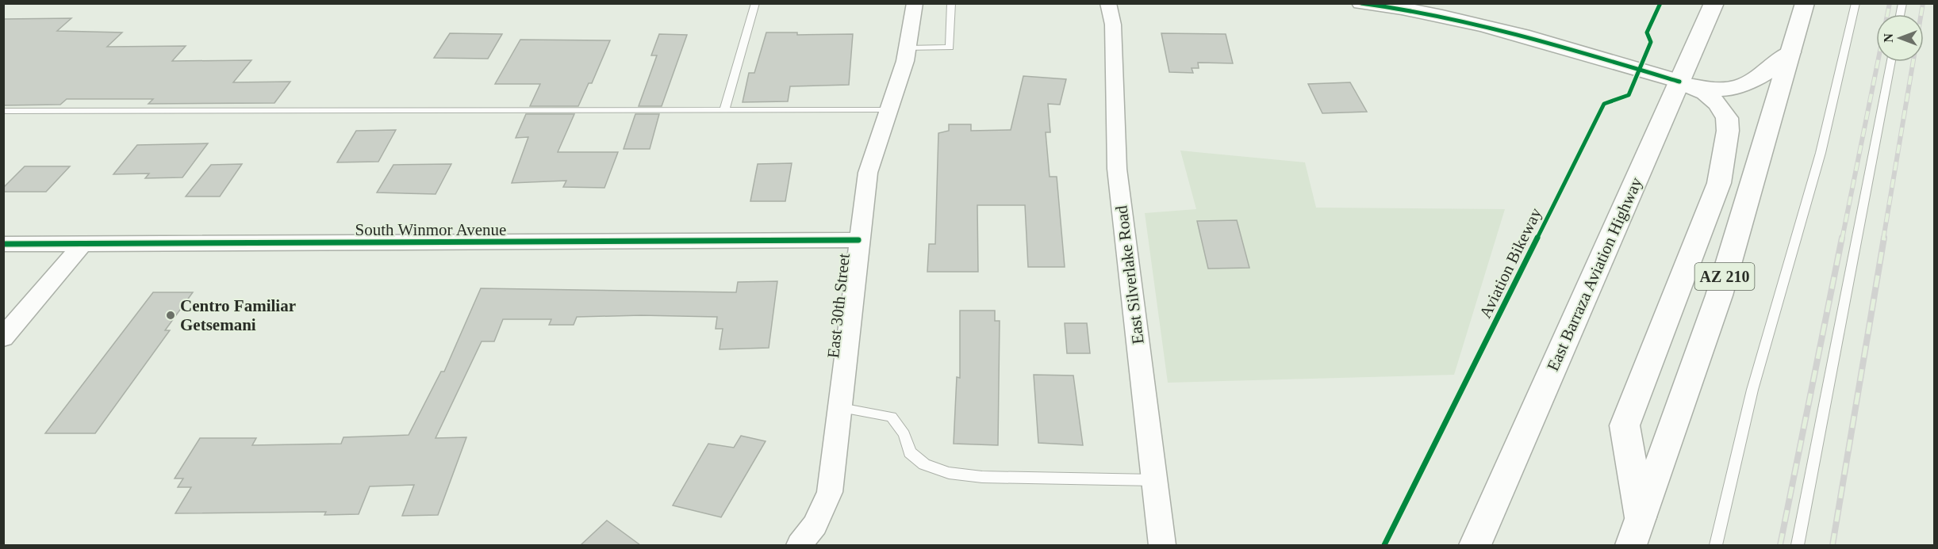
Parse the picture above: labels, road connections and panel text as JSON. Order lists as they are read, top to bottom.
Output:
{
  "streets": {
    "main road": ["East Barraza Aviation Highway", "AZ 210"],
    "street": ["South Winmor Avenue", "East Silverlake Road", "East 30th Street"],
    "cycle path": ["Aviation Bikeway"]
  },
  "crossings": [
    ["South Winmor Avenue", "East 30th Street"]
  ],
  "places": ["Centro Familiar Getsemani"],
  "north": "left"
}
